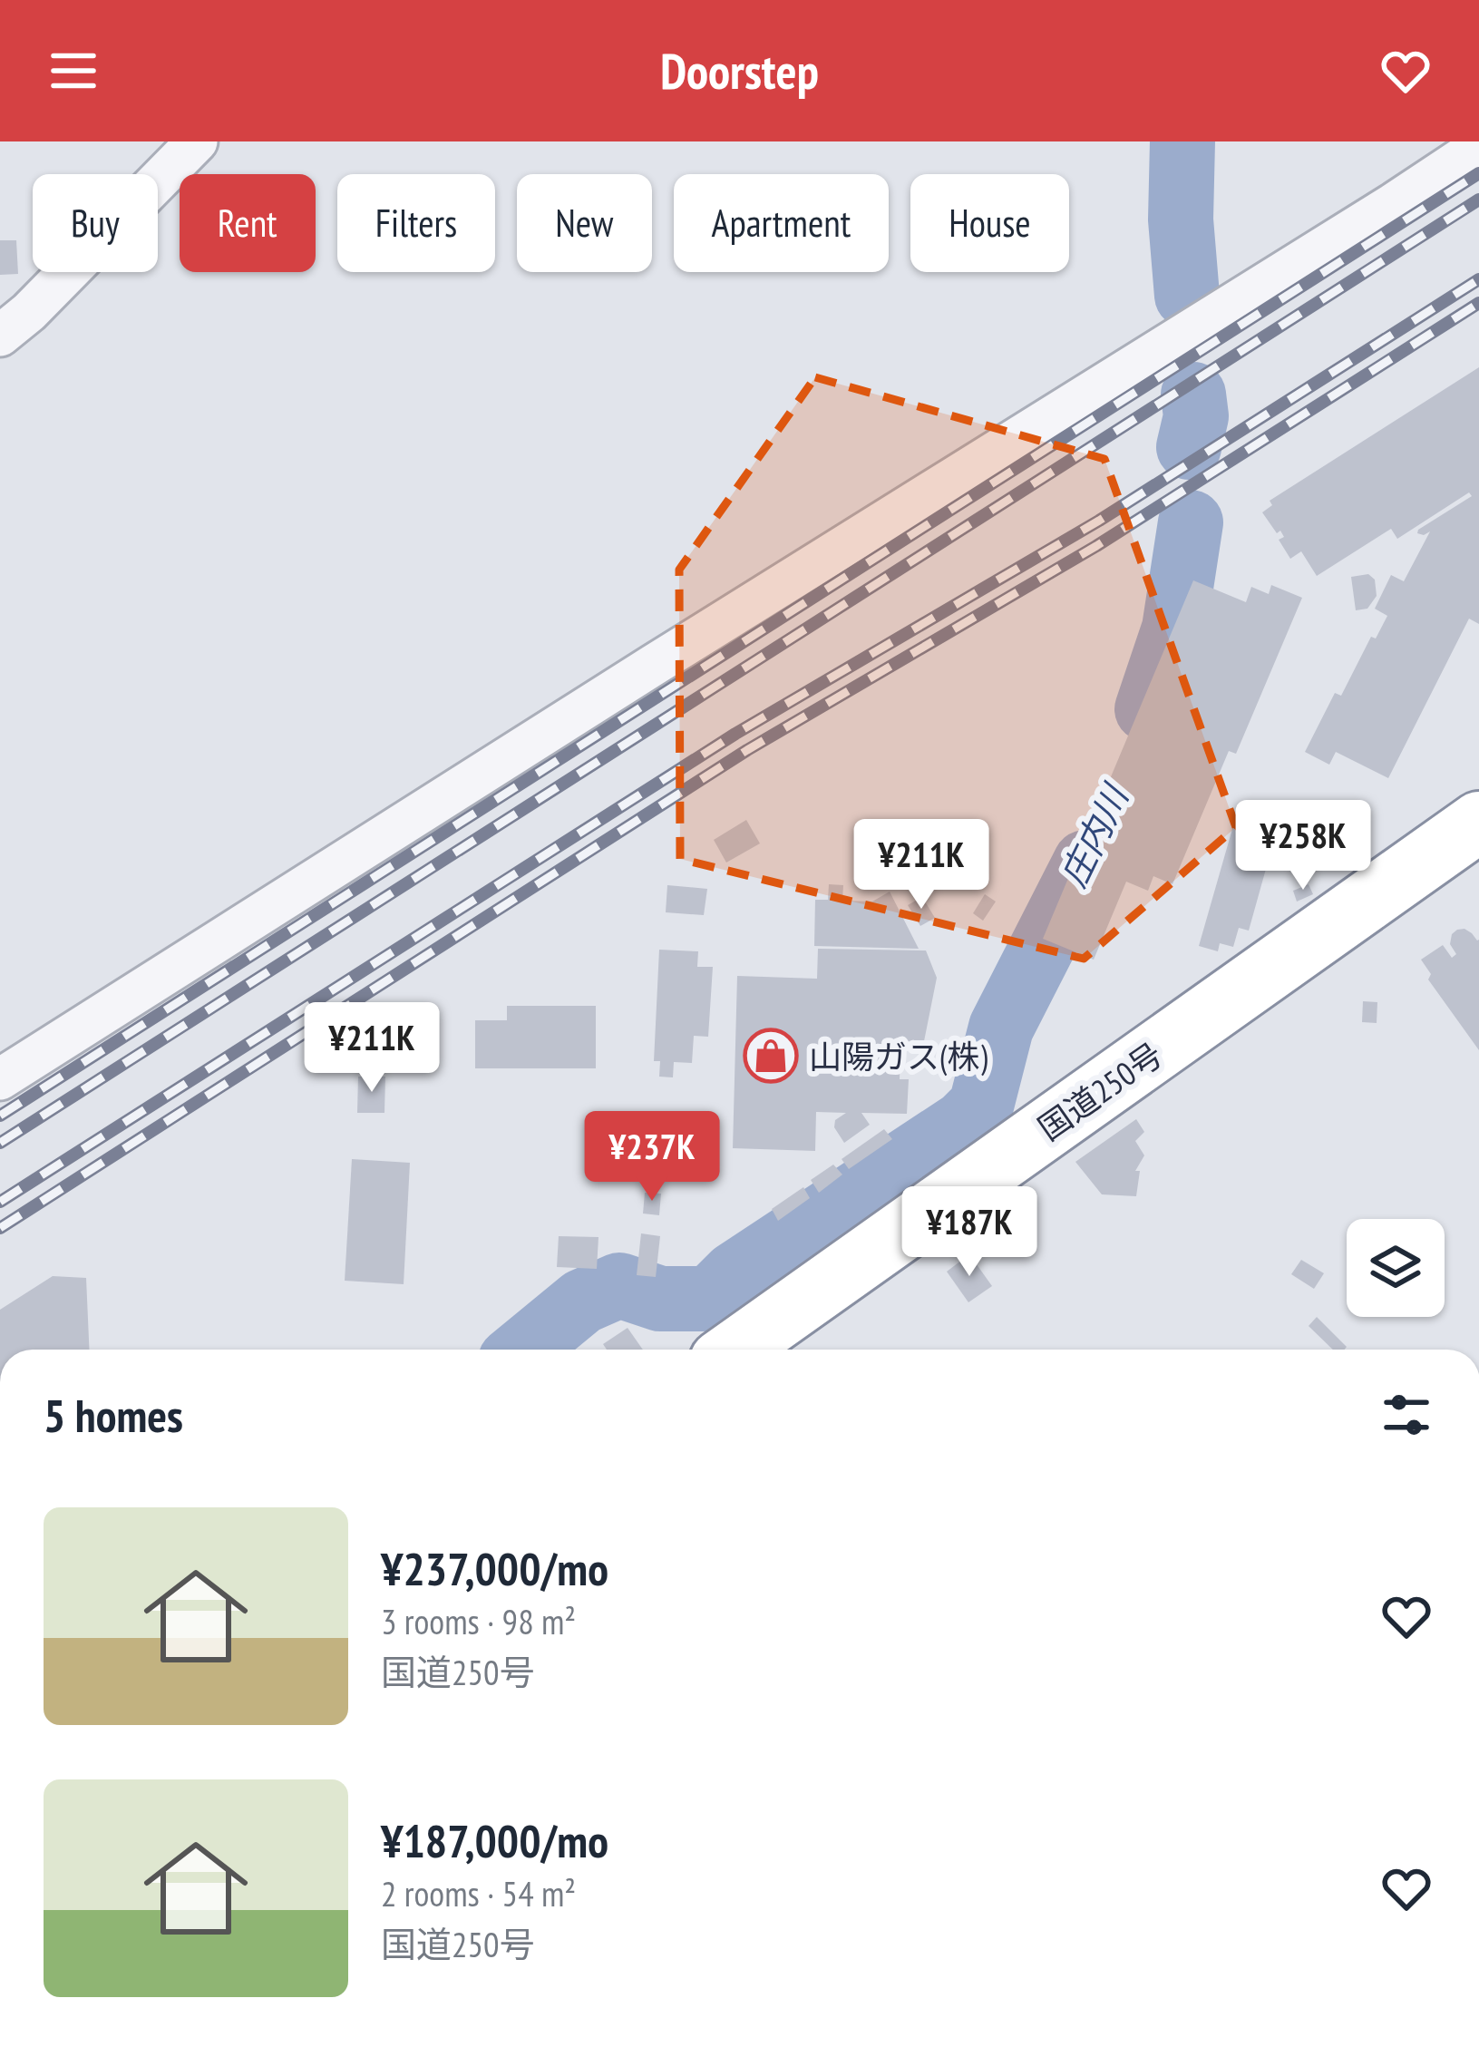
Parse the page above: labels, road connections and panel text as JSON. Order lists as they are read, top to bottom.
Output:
{
  "streets": {
    "highway": ["国道250号"]
  },
  "water": ["庄内川"],
  "places": {
    "shop": ["山陽ガス(株)"]
  },
  "page": {
    "header": "Doorstep",
    "chip": [
      "Buy",
      "Rent",
      "Filters",
      "New",
      "Apartment",
      "House"
    ],
    "price": [
      "¥258K",
      "¥211K",
      "¥211K",
      "¥237K",
      "¥187K"
    ],
    "heading": "5 homes",
    "list": [
      {
        "name": "¥237,000/mo",
        "note": "3 rooms · 98 m² · 国道250号"
      },
      {
        "name": "¥187,000/mo",
        "note": "2 rooms · 54 m² · 国道250号"
      }
    ]
  }
}
